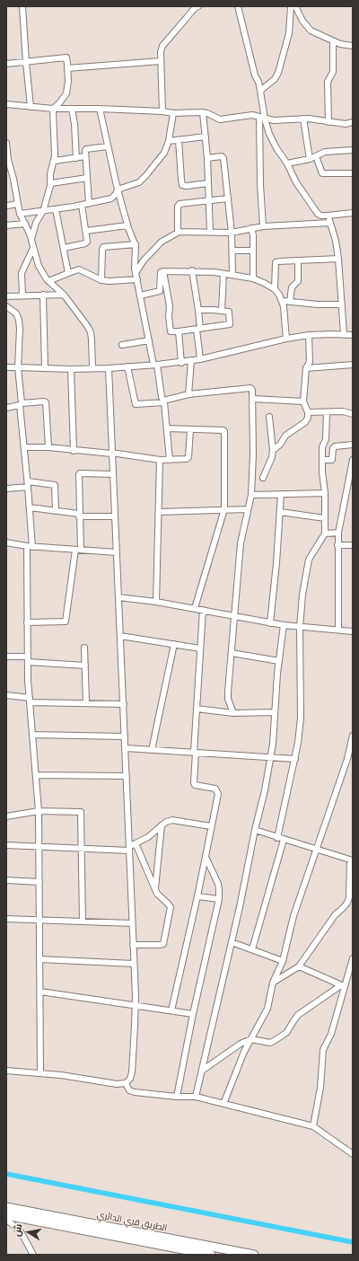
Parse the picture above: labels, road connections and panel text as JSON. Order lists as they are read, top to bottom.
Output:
{
  "streets": {
    "highway": ["الطريق قري الدائري"]
  },
  "north": "left"
}
